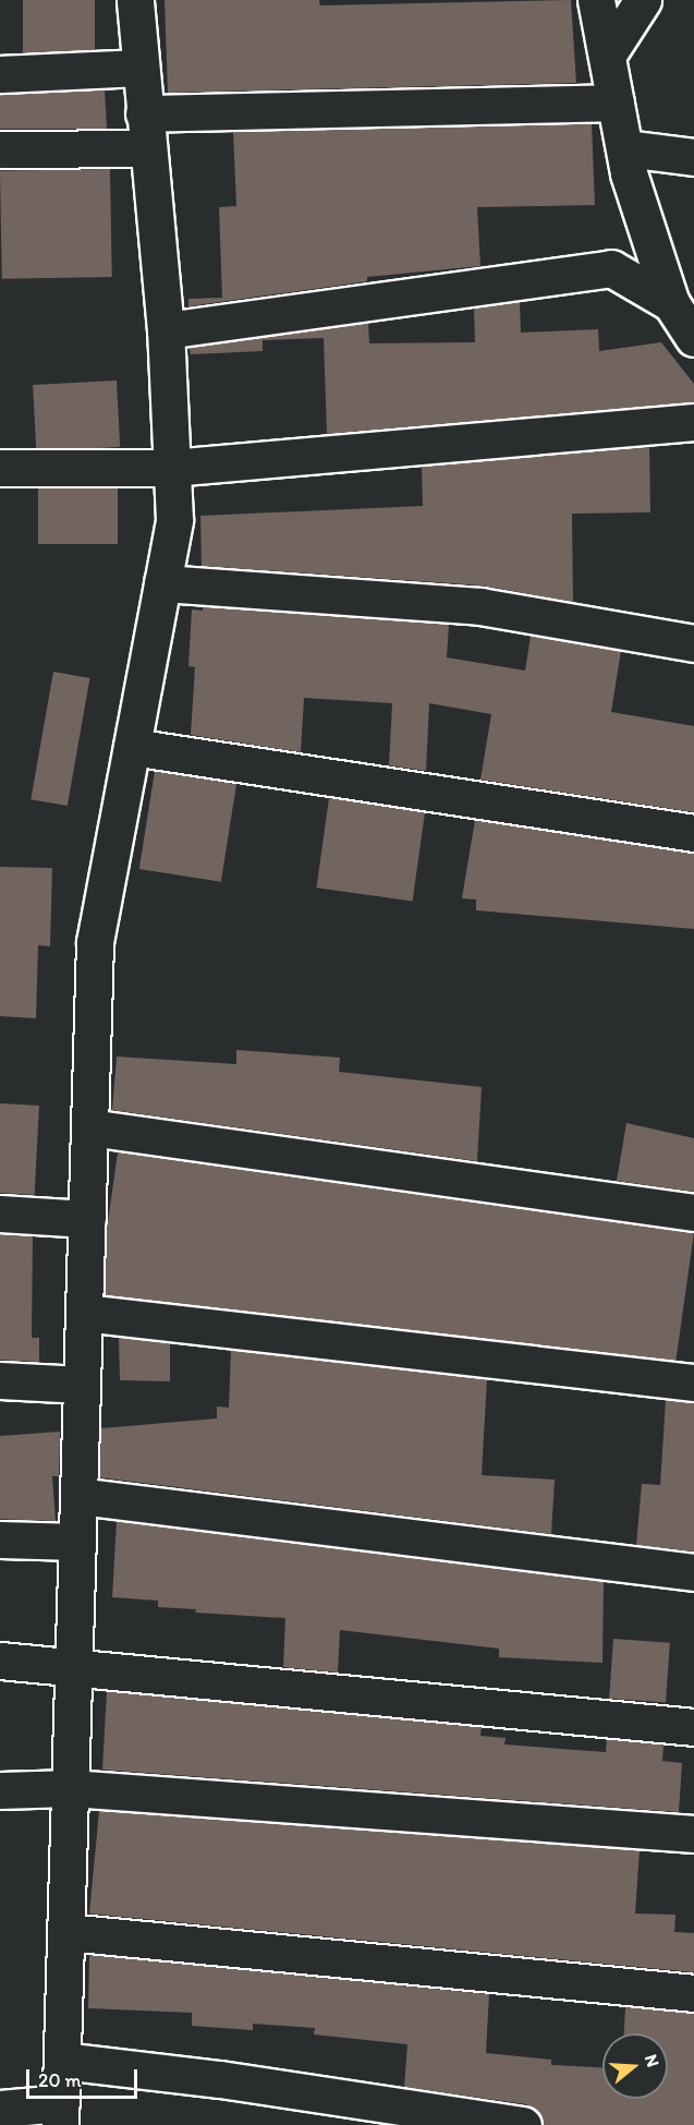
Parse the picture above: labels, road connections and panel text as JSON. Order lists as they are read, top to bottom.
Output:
{
  "scale_bar": "20 m",
  "north": "right"
}
